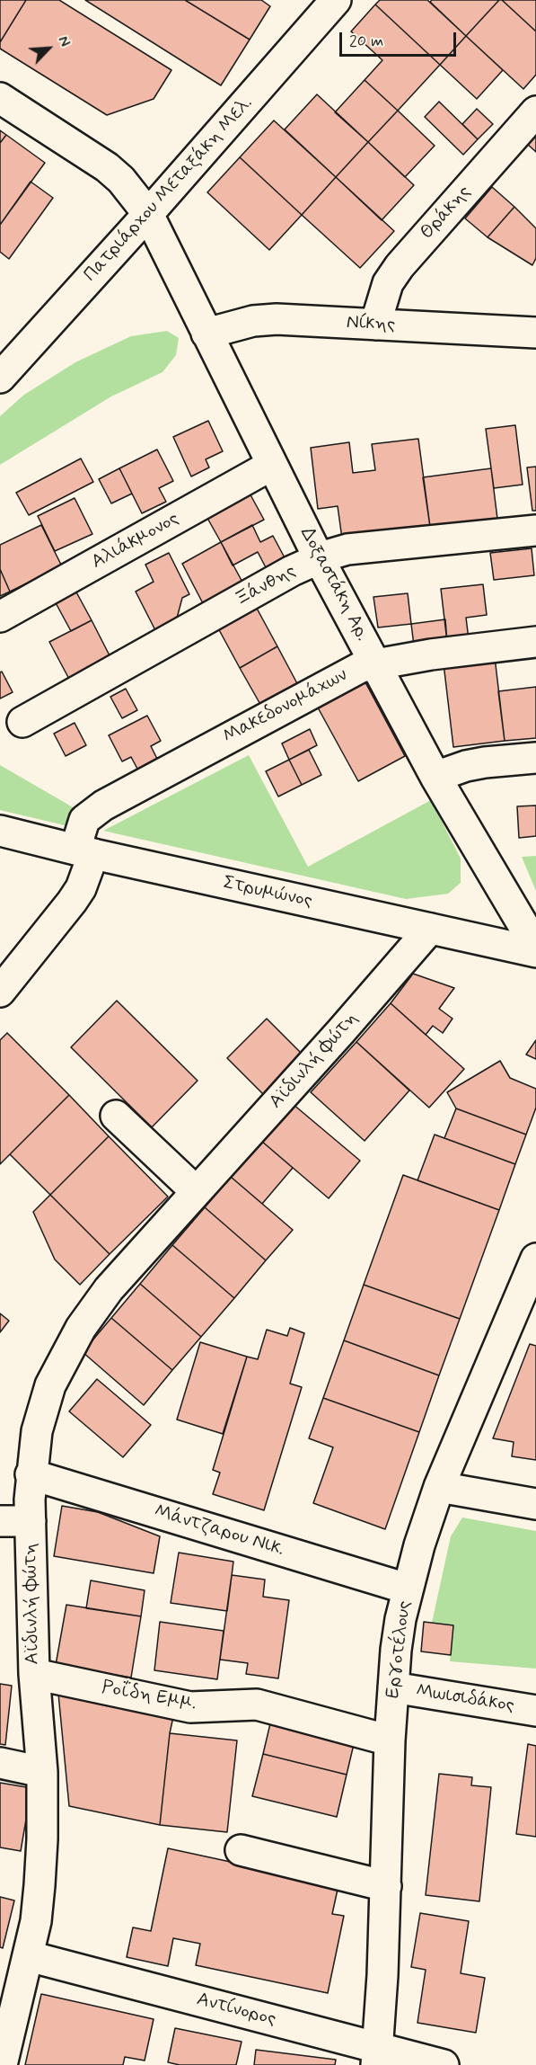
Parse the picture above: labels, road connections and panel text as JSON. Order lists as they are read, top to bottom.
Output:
{
  "streets": {
    "street": [
      "Πατριάρχου Μεταξάκη Μελ.",
      "Θράκης",
      "Νίκης",
      "Αλιάκμονος",
      "Δοξαστάκη Αρ.",
      "Ξάνθης",
      "Μακεδονομάχων",
      "Στρυμώνος",
      "Αϊδινλή Φώτη",
      "Μάντζαρου Νικ.",
      "Εργοτέλους",
      "Ροΐδη Εμμ.",
      "Μωισιδάκος",
      "Αντίνορος"
    ]
  },
  "crossings": [
    ["Πατριάρχου Μεταξάκη Μελ.", "Δοξαστάκη Αρ."],
    ["Θράκης", "Νίκης"],
    ["Νίκης", "Δοξαστάκη Αρ."],
    ["Αλιάκμονος", "Δοξαστάκη Αρ."],
    ["Δοξαστάκη Αρ.", "Ξάνθης"],
    ["Δοξαστάκη Αρ.", "Μακεδονομάχων"],
    ["Μακεδονομάχων", "Στρυμώνος"],
    ["Στρυμώνος", "Αϊδινλή Φώτη"],
    ["Αϊδινλή Φώτη", "Μάντζαρου Νικ."],
    ["Αϊδινλή Φώτη", "Ροΐδη Εμμ."],
    ["Αϊδινλή Φώτη", "Αντίνορος"],
    ["Μάντζαρου Νικ.", "Εργοτέλους"],
    ["Εργοτέλους", "Ροΐδη Εμμ."],
    ["Εργοτέλους", "Μωισιδάκος"],
    ["Εργοτέλους", "Αντίνορος"]
  ],
  "scale_bar": "20 m",
  "north": "top right"
}
